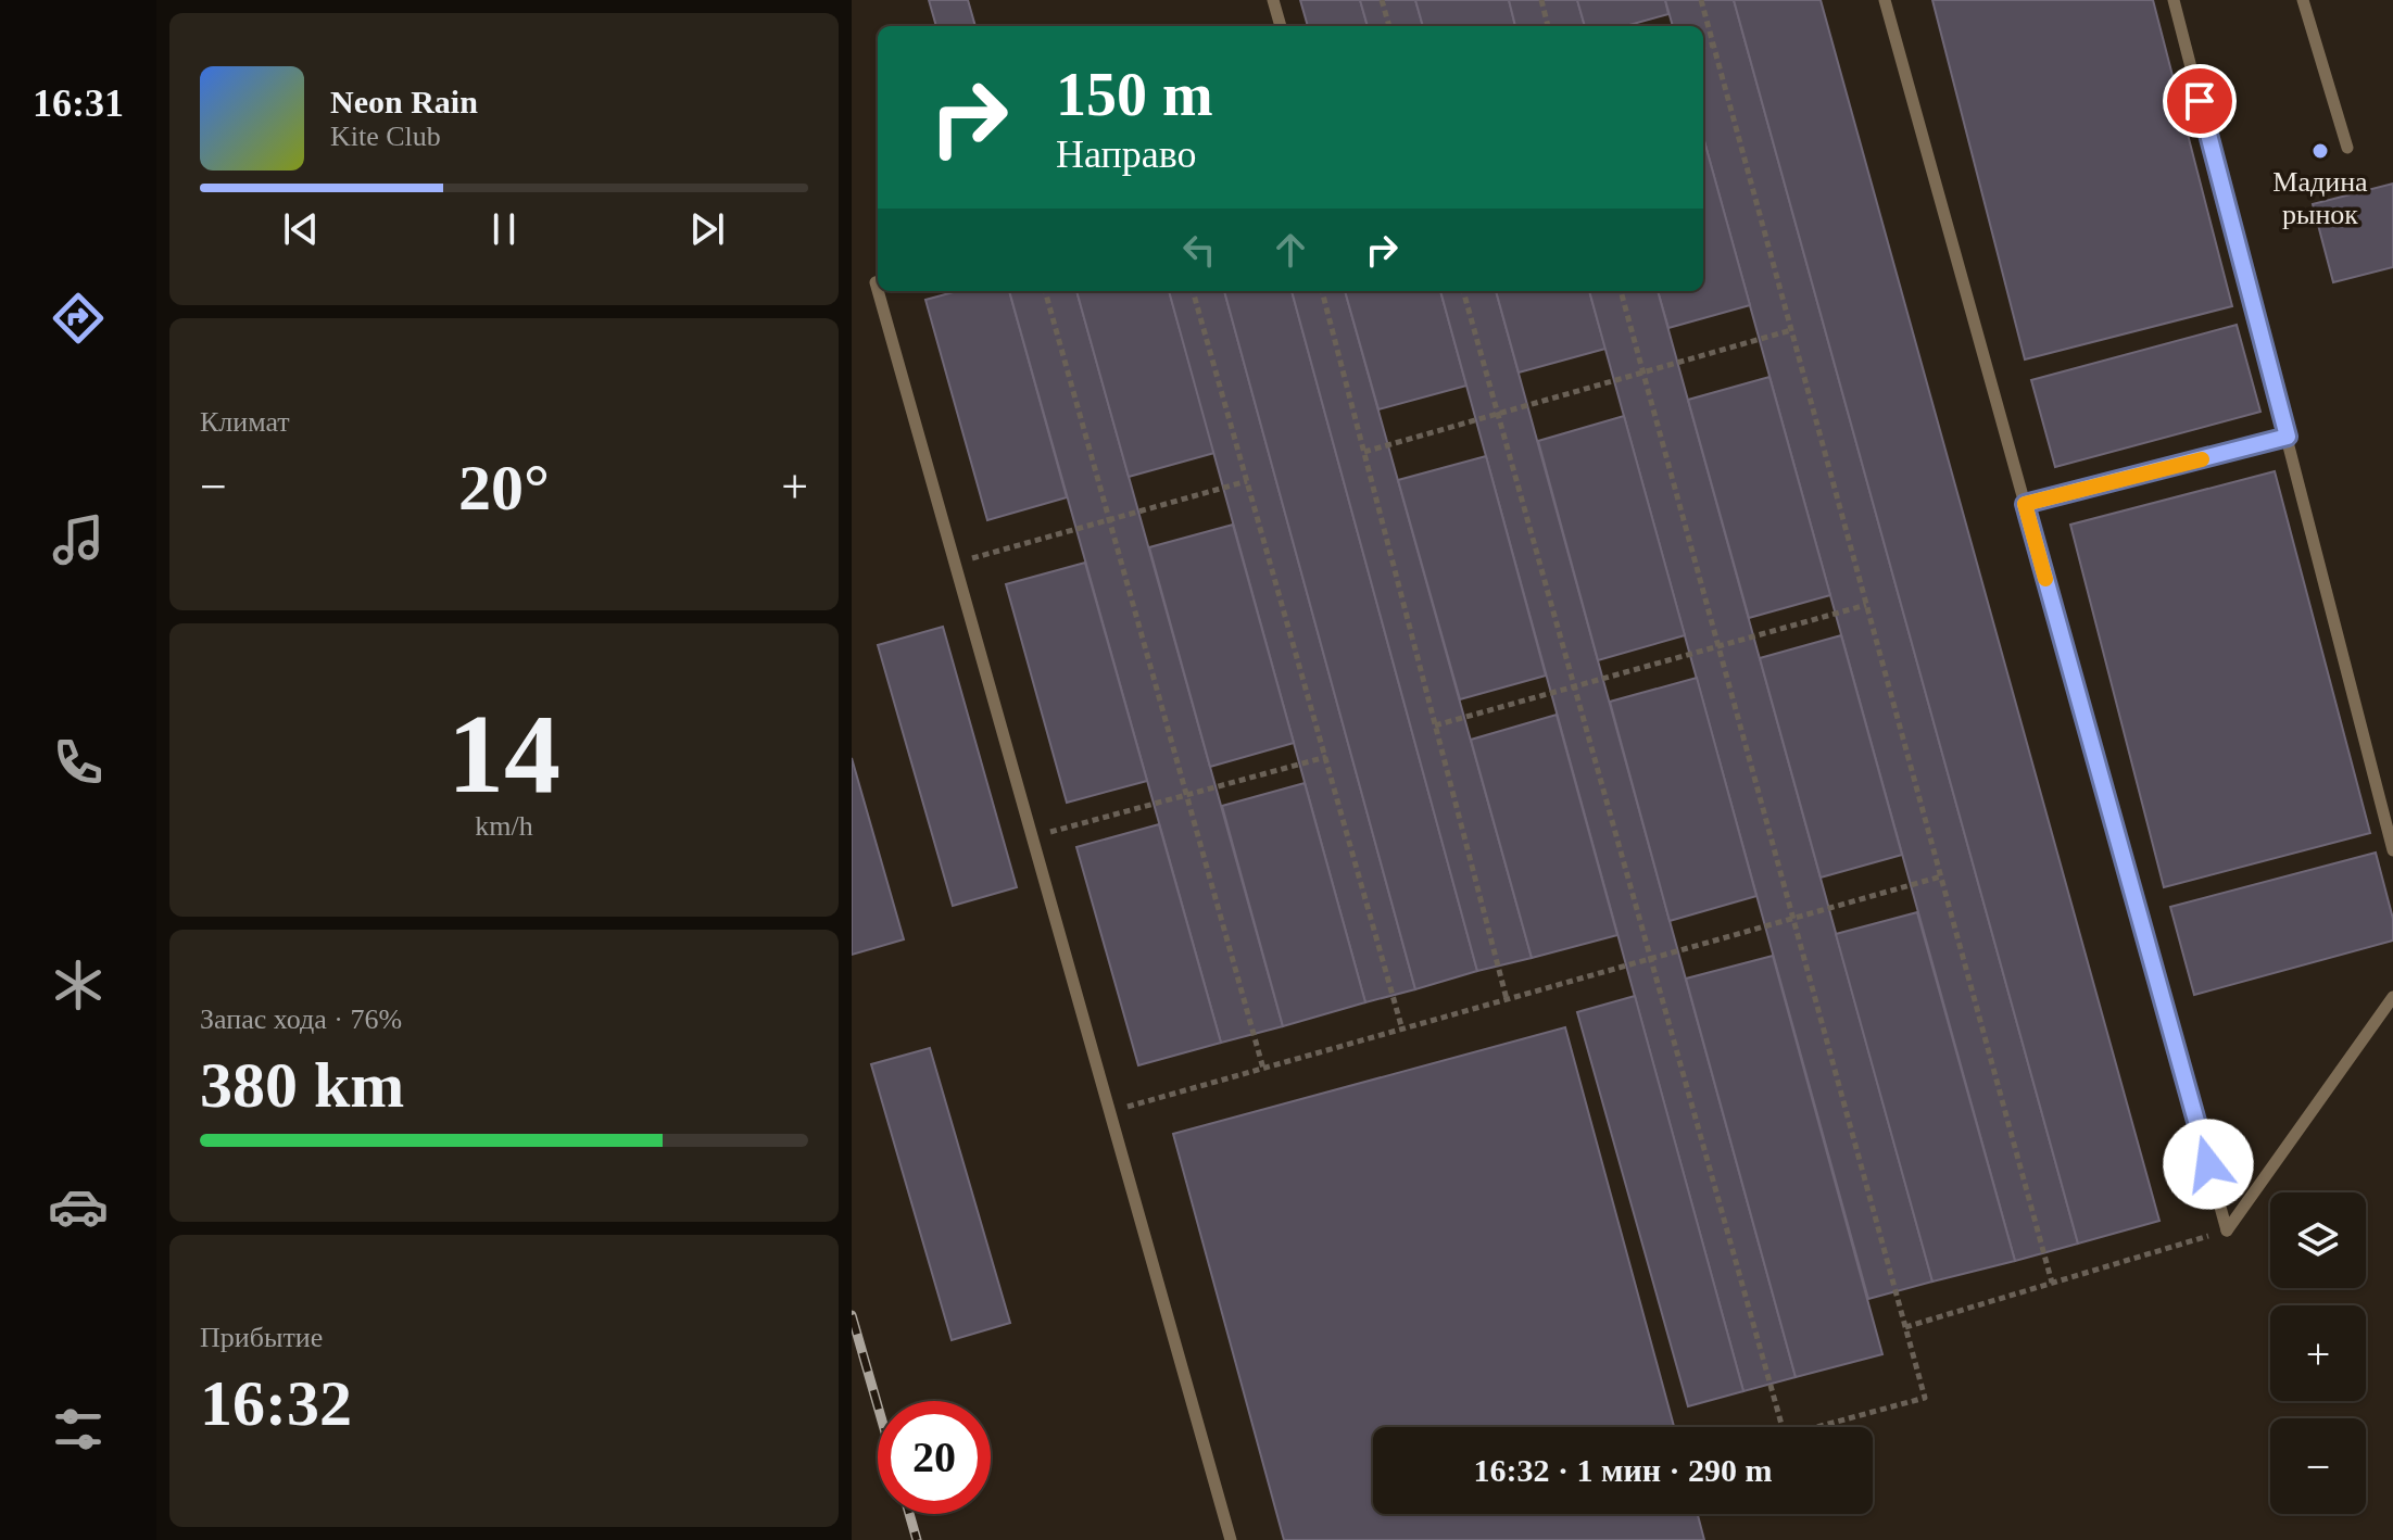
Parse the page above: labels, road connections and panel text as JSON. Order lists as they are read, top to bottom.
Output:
{
  "places": ["Мадина рынок"],
  "page": {
    "tabs": "16:31",
    "turn": ["150 m", "Направо"],
    "song": ["Neon Rain", "Kite Club"],
    "tile": [
      "Климат",
      ["14", "km/h"],
      ["Запас хода · 76%", "380 km"],
      ["Прибытие", "16:32"]
    ],
    "heat": ["−", "20°", "+"],
    "map_buttons": ["+", "−"],
    "limit": "20",
    "trip": "16:32 · 1 мин · 290 m"
  }
}
